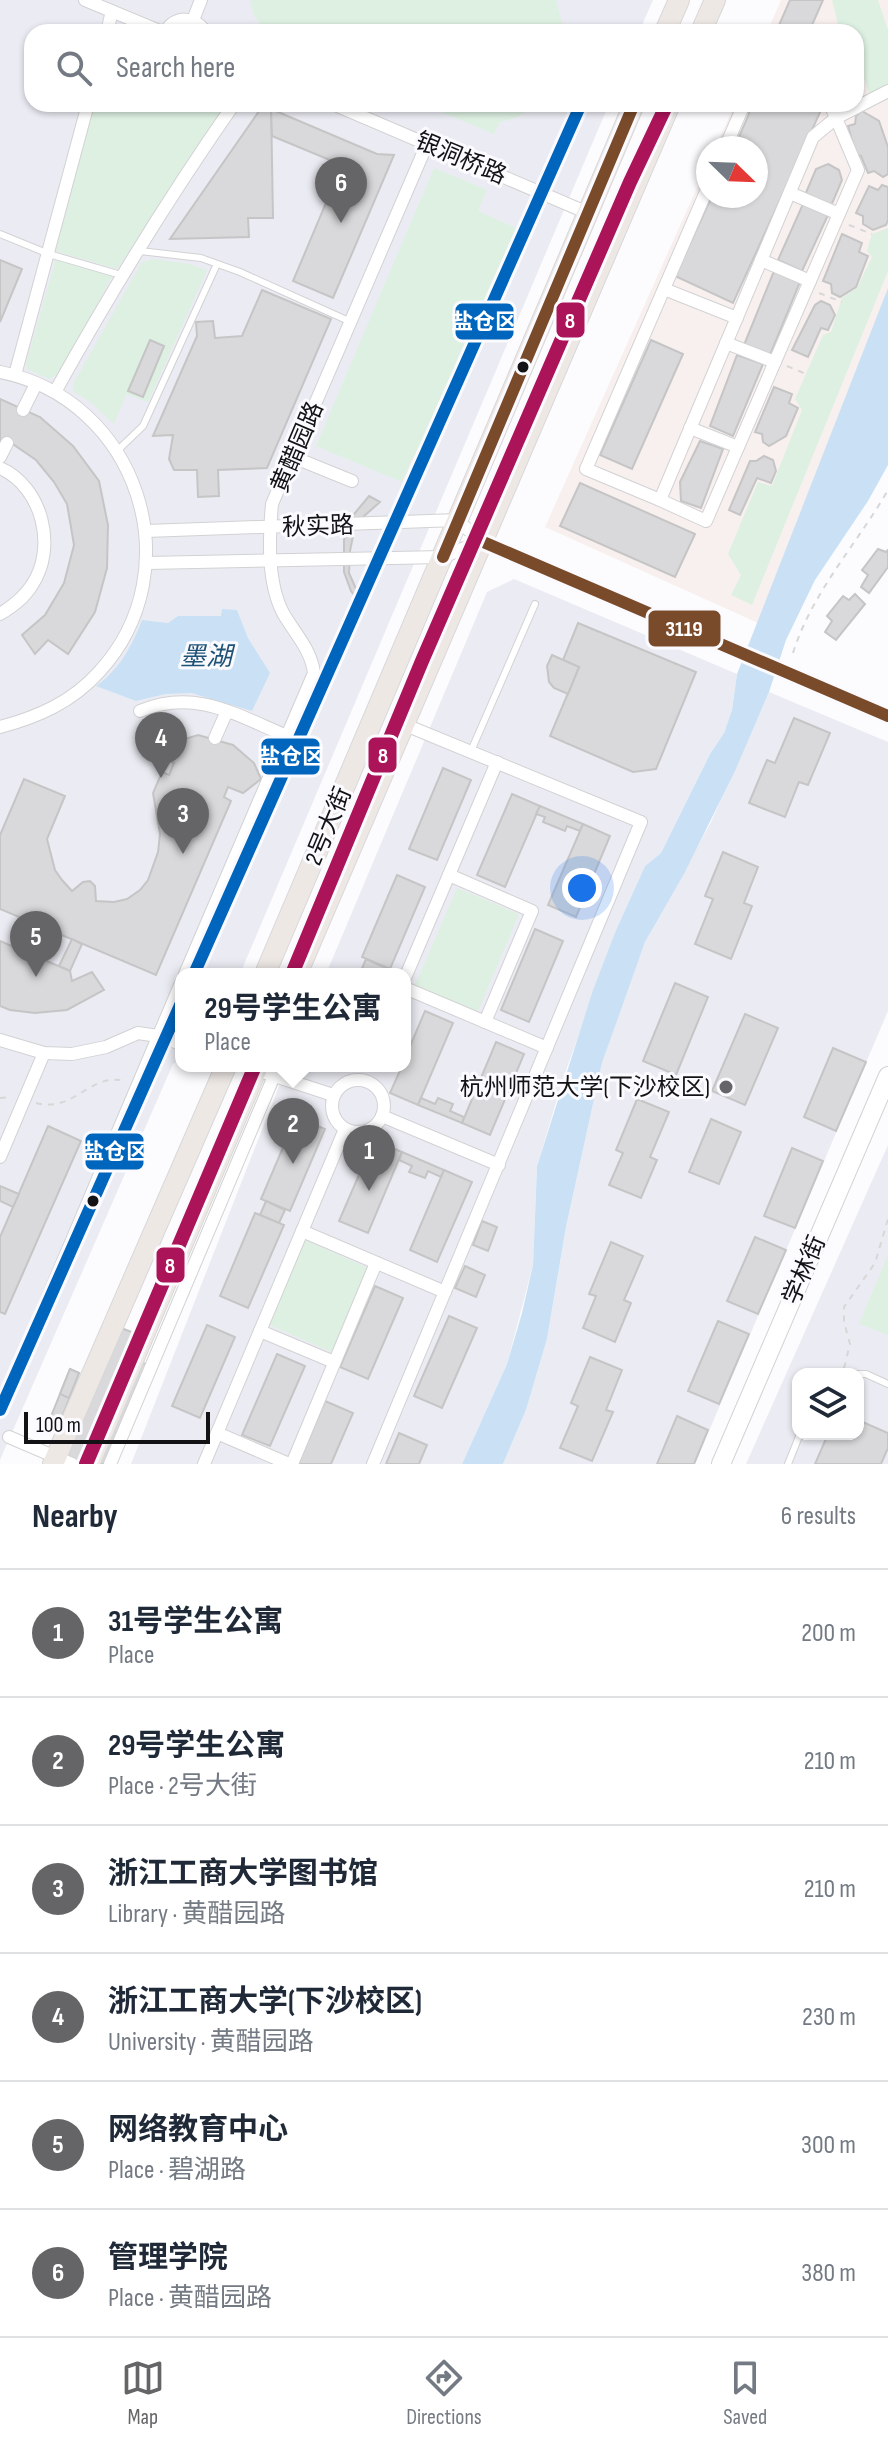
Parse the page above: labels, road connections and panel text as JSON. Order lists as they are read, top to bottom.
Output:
{
  "streets": {
    "main road": ["2号大街", "学林街"],
    "street": ["银洞桥路", "黄醋园路", "秋实路"]
  },
  "crossings": [
    ["银洞桥路", "黄醋园路"],
    ["银洞桥路", "2号大街"],
    ["黄醋园路", "秋实路"],
    ["秋实路", "2号大街"]
  ],
  "water": ["墨湖"],
  "places": ["杭州师范大学(下沙校区)"],
  "lines": ["transit line 8", "transit line 3119", "transit line 盐仓区"],
  "scale_bar": "100 m",
  "north": "bottom right",
  "page": {
    "search": "Search here",
    "pins": [
      "6",
      "4",
      "3",
      "5",
      "2",
      "1"
    ],
    "popup": ["29号学生公寓", "Place"],
    "scale": "100 m",
    "heading": ["Nearby", "6 results"],
    "list": [
      {
        "mark": "1",
        "name": "31号学生公寓",
        "note": "Place",
        "value": "200 m"
      },
      {
        "mark": "2",
        "name": "29号学生公寓",
        "note": "Place · 2号大街",
        "value": "210 m"
      },
      {
        "mark": "3",
        "name": "浙江工商大学图书馆",
        "note": "Library · 黄醋园路",
        "value": "210 m"
      },
      {
        "mark": "4",
        "name": "浙江工商大学(下沙校区)",
        "note": "University · 黄醋园路",
        "value": "230 m"
      },
      {
        "mark": "5",
        "name": "网络教育中心",
        "note": "Place · 碧湖路",
        "value": "300 m"
      },
      {
        "mark": "6",
        "name": "管理学院",
        "note": "Place · 黄醋园路",
        "value": "380 m"
      }
    ],
    "nav": ["Map", "Directions", "Saved"]
  }
}
